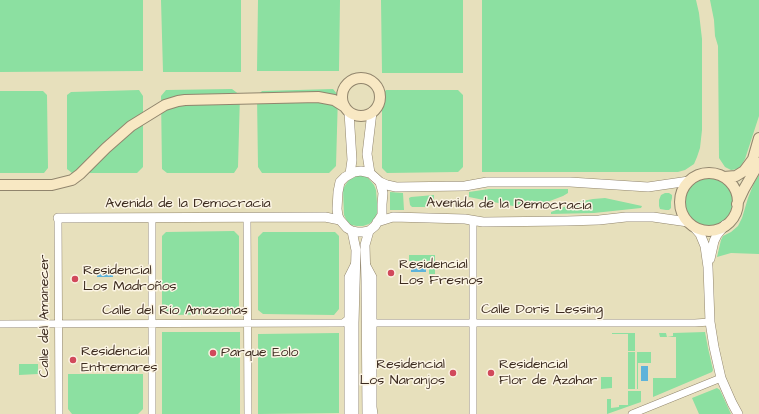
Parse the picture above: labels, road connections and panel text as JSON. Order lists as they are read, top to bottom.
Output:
{
  "streets": {
    "street": [
      "Avenida de la Democracia",
      "Calle Doris Lessing",
      "Calle del Río Amazonas",
      "Calle del Amanecer"
    ]
  },
  "crossings": [
    ["Avenida de la Democracia", "Calle del Amanecer"],
    ["Calle del Río Amazonas", "Calle del Amanecer"]
  ],
  "places": [
    "Residencial Los Fresnos",
    "Residencial Los Madroños",
    "Parque Eolo",
    "Residencial Entremares",
    "Residencial Los Naranjos",
    "Residencial Flor de Azahar"
  ]
}
